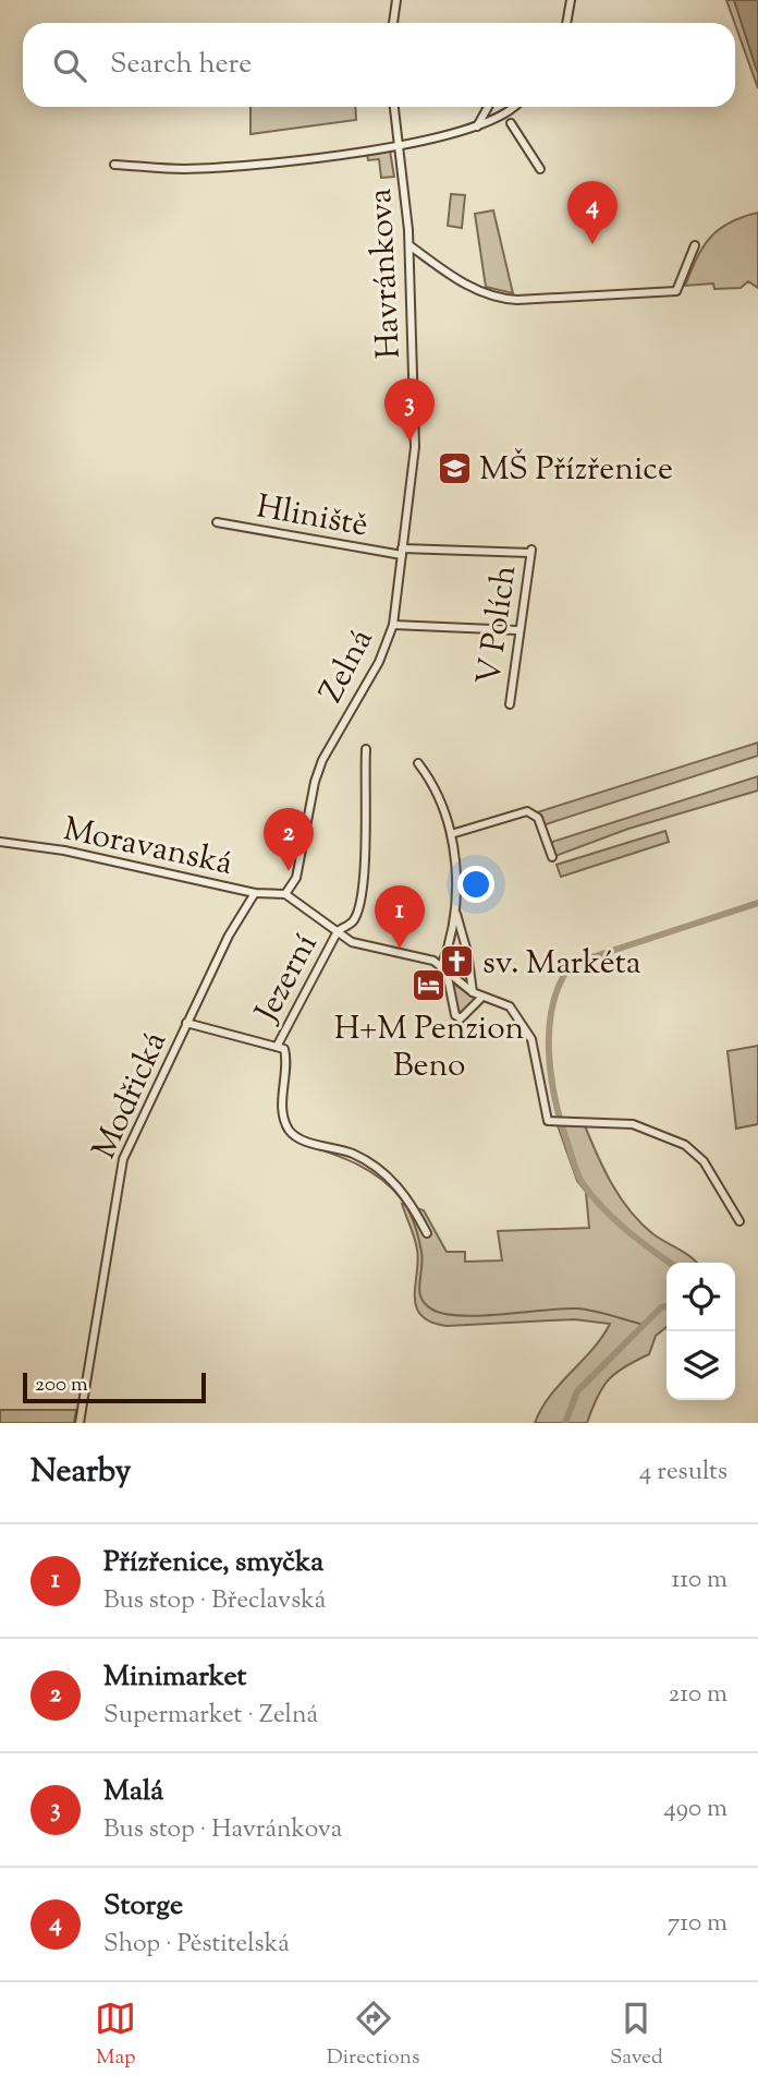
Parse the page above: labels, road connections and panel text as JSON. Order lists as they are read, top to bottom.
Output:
{
  "streets": {
    "street": [
      "Havránkova",
      "Hliniště",
      "V Polích",
      "Zelná",
      "Moravanská",
      "Jezerní",
      "Modřická"
    ]
  },
  "crossings": [
    ["Havránkova", "Zelná"],
    ["Hliniště", "V Polích"],
    ["Hliniště", "Zelná"],
    ["V Polích", "Zelná"],
    ["Zelná", "Moravanská"],
    ["Moravanská", "Modřická"],
    ["Jezerní", "Modřická"]
  ],
  "places": {
    "school or university": ["MŠ Přízřenice"],
    "church": ["sv. Markéta"],
    "hotel": ["H+M Penzion Beno"]
  },
  "scale_bar": "200 m",
  "page": {
    "search": "Search here",
    "pins": [
      "4",
      "3",
      "2",
      "1"
    ],
    "scale": "200 m",
    "heading": ["Nearby", "4 results"],
    "list": [
      {
        "mark": "1",
        "name": "Přízřenice, smyčka",
        "note": "Bus stop · Břeclavská",
        "value": "110 m"
      },
      {
        "mark": "2",
        "name": "Minimarket",
        "note": "Supermarket · Zelná",
        "value": "210 m"
      },
      {
        "mark": "3",
        "name": "Malá",
        "note": "Bus stop · Havránkova",
        "value": "490 m"
      },
      {
        "mark": "4",
        "name": "Storge",
        "note": "Shop · Pěstitelská",
        "value": "710 m"
      }
    ],
    "nav": ["Map", "Directions", "Saved"]
  }
}
